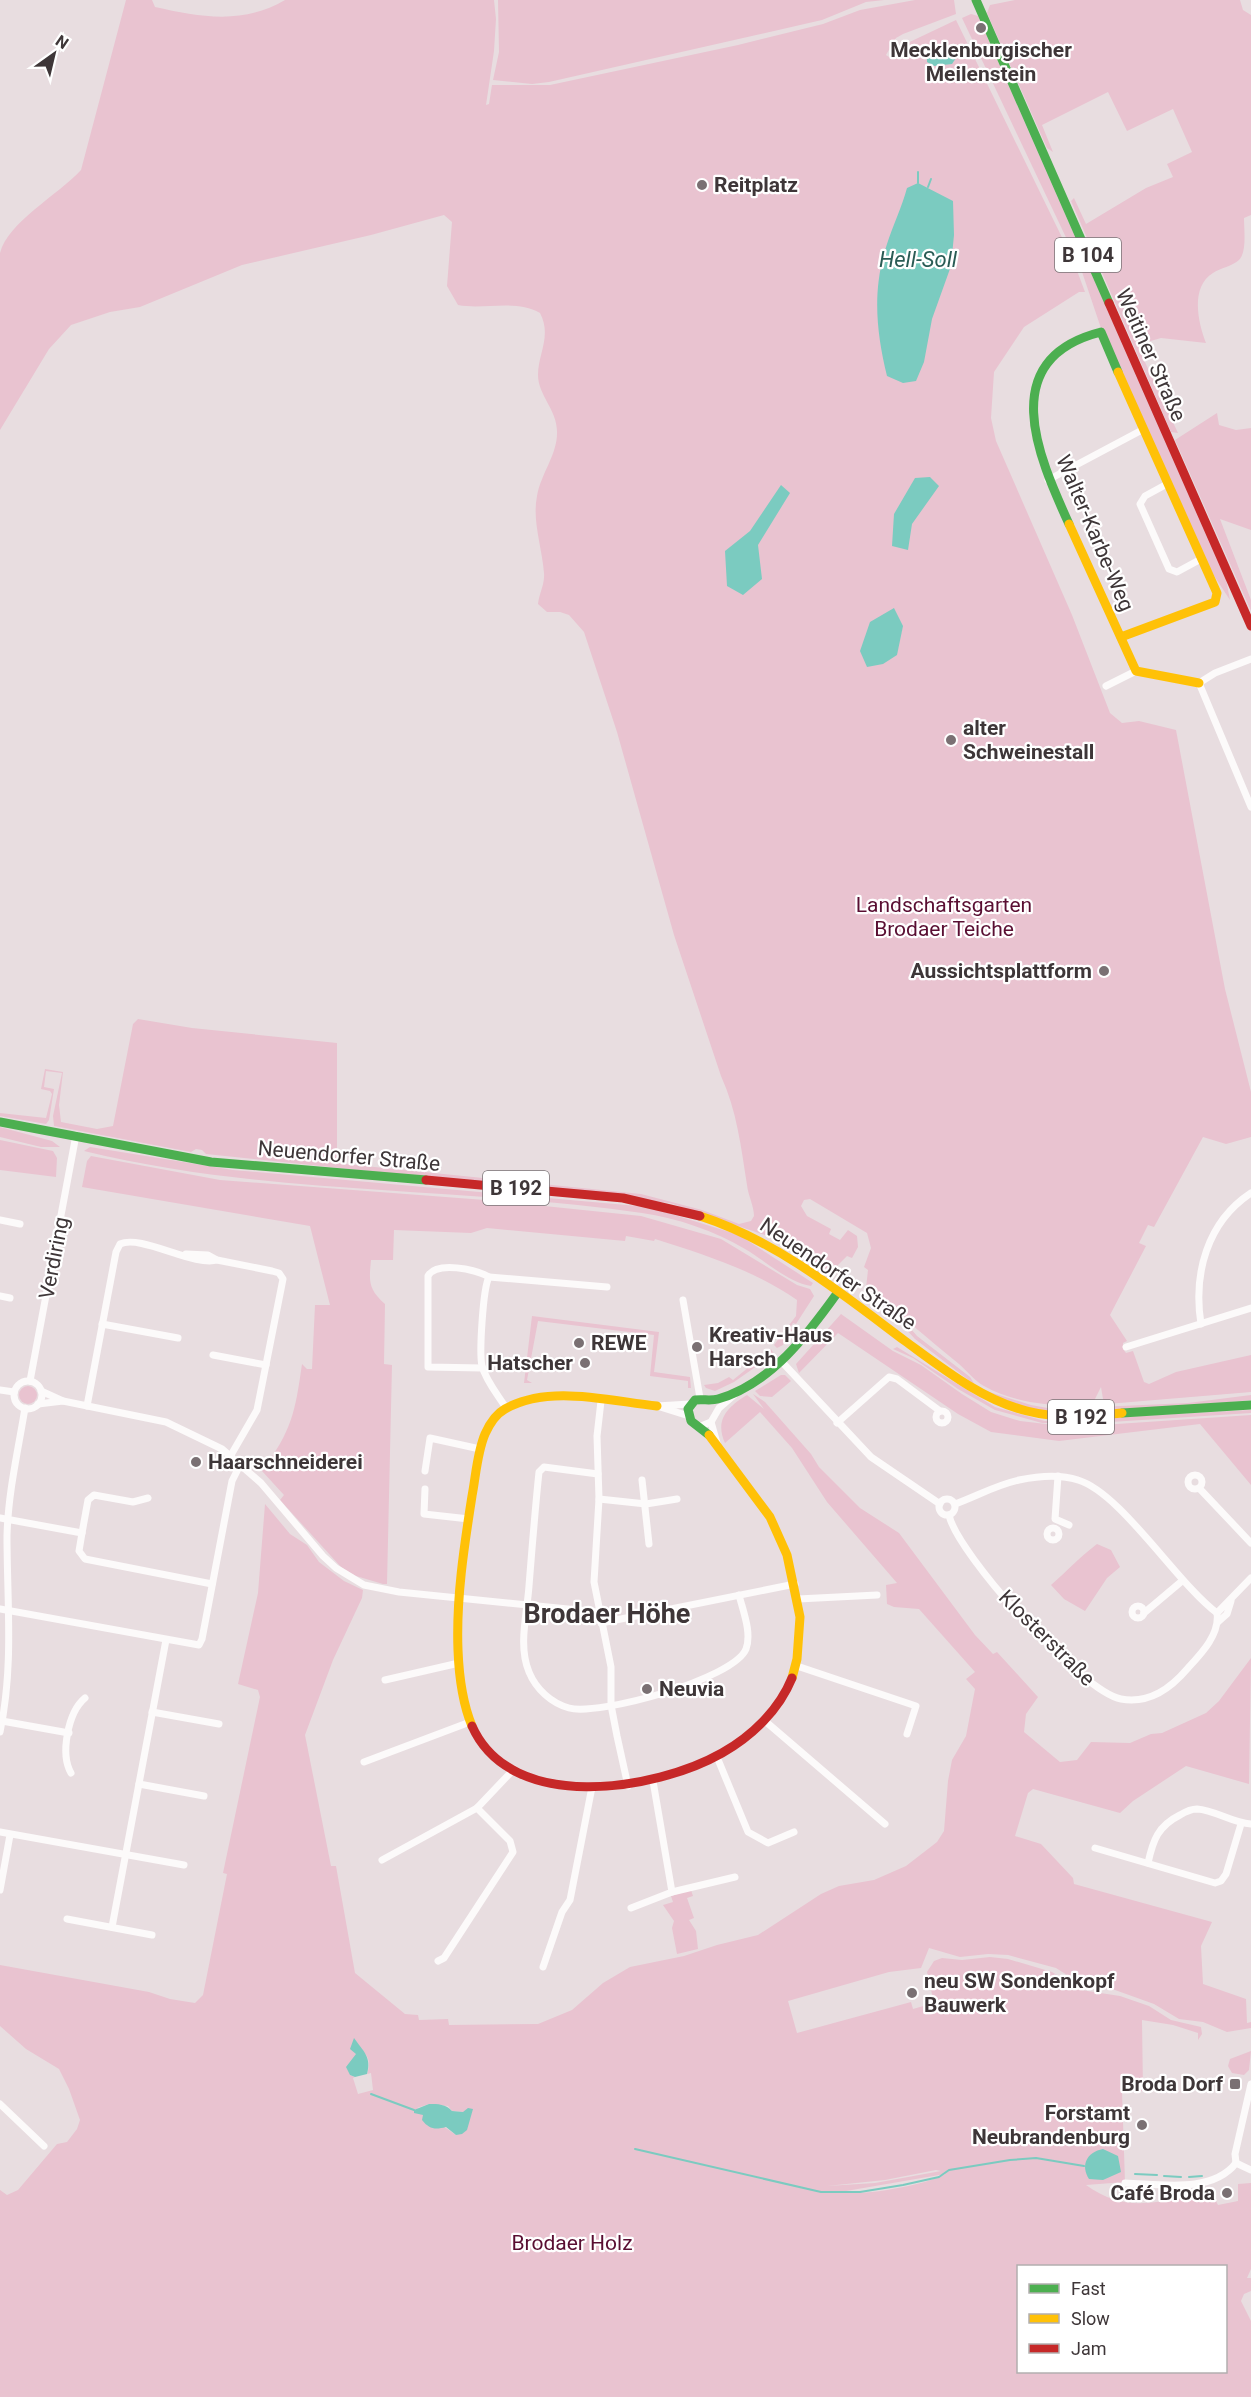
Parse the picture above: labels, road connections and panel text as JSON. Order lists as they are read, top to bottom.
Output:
{
  "streets": {
    "street": [
      "B 104",
      "Weitiner Straße",
      "Walter-Karbe-Weg",
      "Neuendorfer Straße",
      "B 192",
      "Verdiring",
      "Klosterstraße"
    ]
  },
  "crossings": [
    ["Neuendorfer Straße", "Verdiring"]
  ],
  "districts": ["Brodaer Höhe"],
  "water": ["Hell-Soll"],
  "parks": ["Landschaftsgarten Brodaer Teiche", "Brodaer Holz"],
  "places": {
    "other": [
      "Mecklenburgischer Meilenstein",
      "Reitplatz",
      "alter Schweinestall",
      "Aussichtsplattform",
      "REWE",
      "Kreativ-Haus Harsch",
      "Hatscher",
      "Haarschneiderei",
      "Neuvia",
      "neu SW Sondenkopf Bauwerk",
      "Forstamt Neubrandenburg",
      "Café Broda"
    ],
    "transit": ["Broda Dorf"]
  },
  "legend": ["Fast", "Slow", "Jam"],
  "north": "top right"
}
